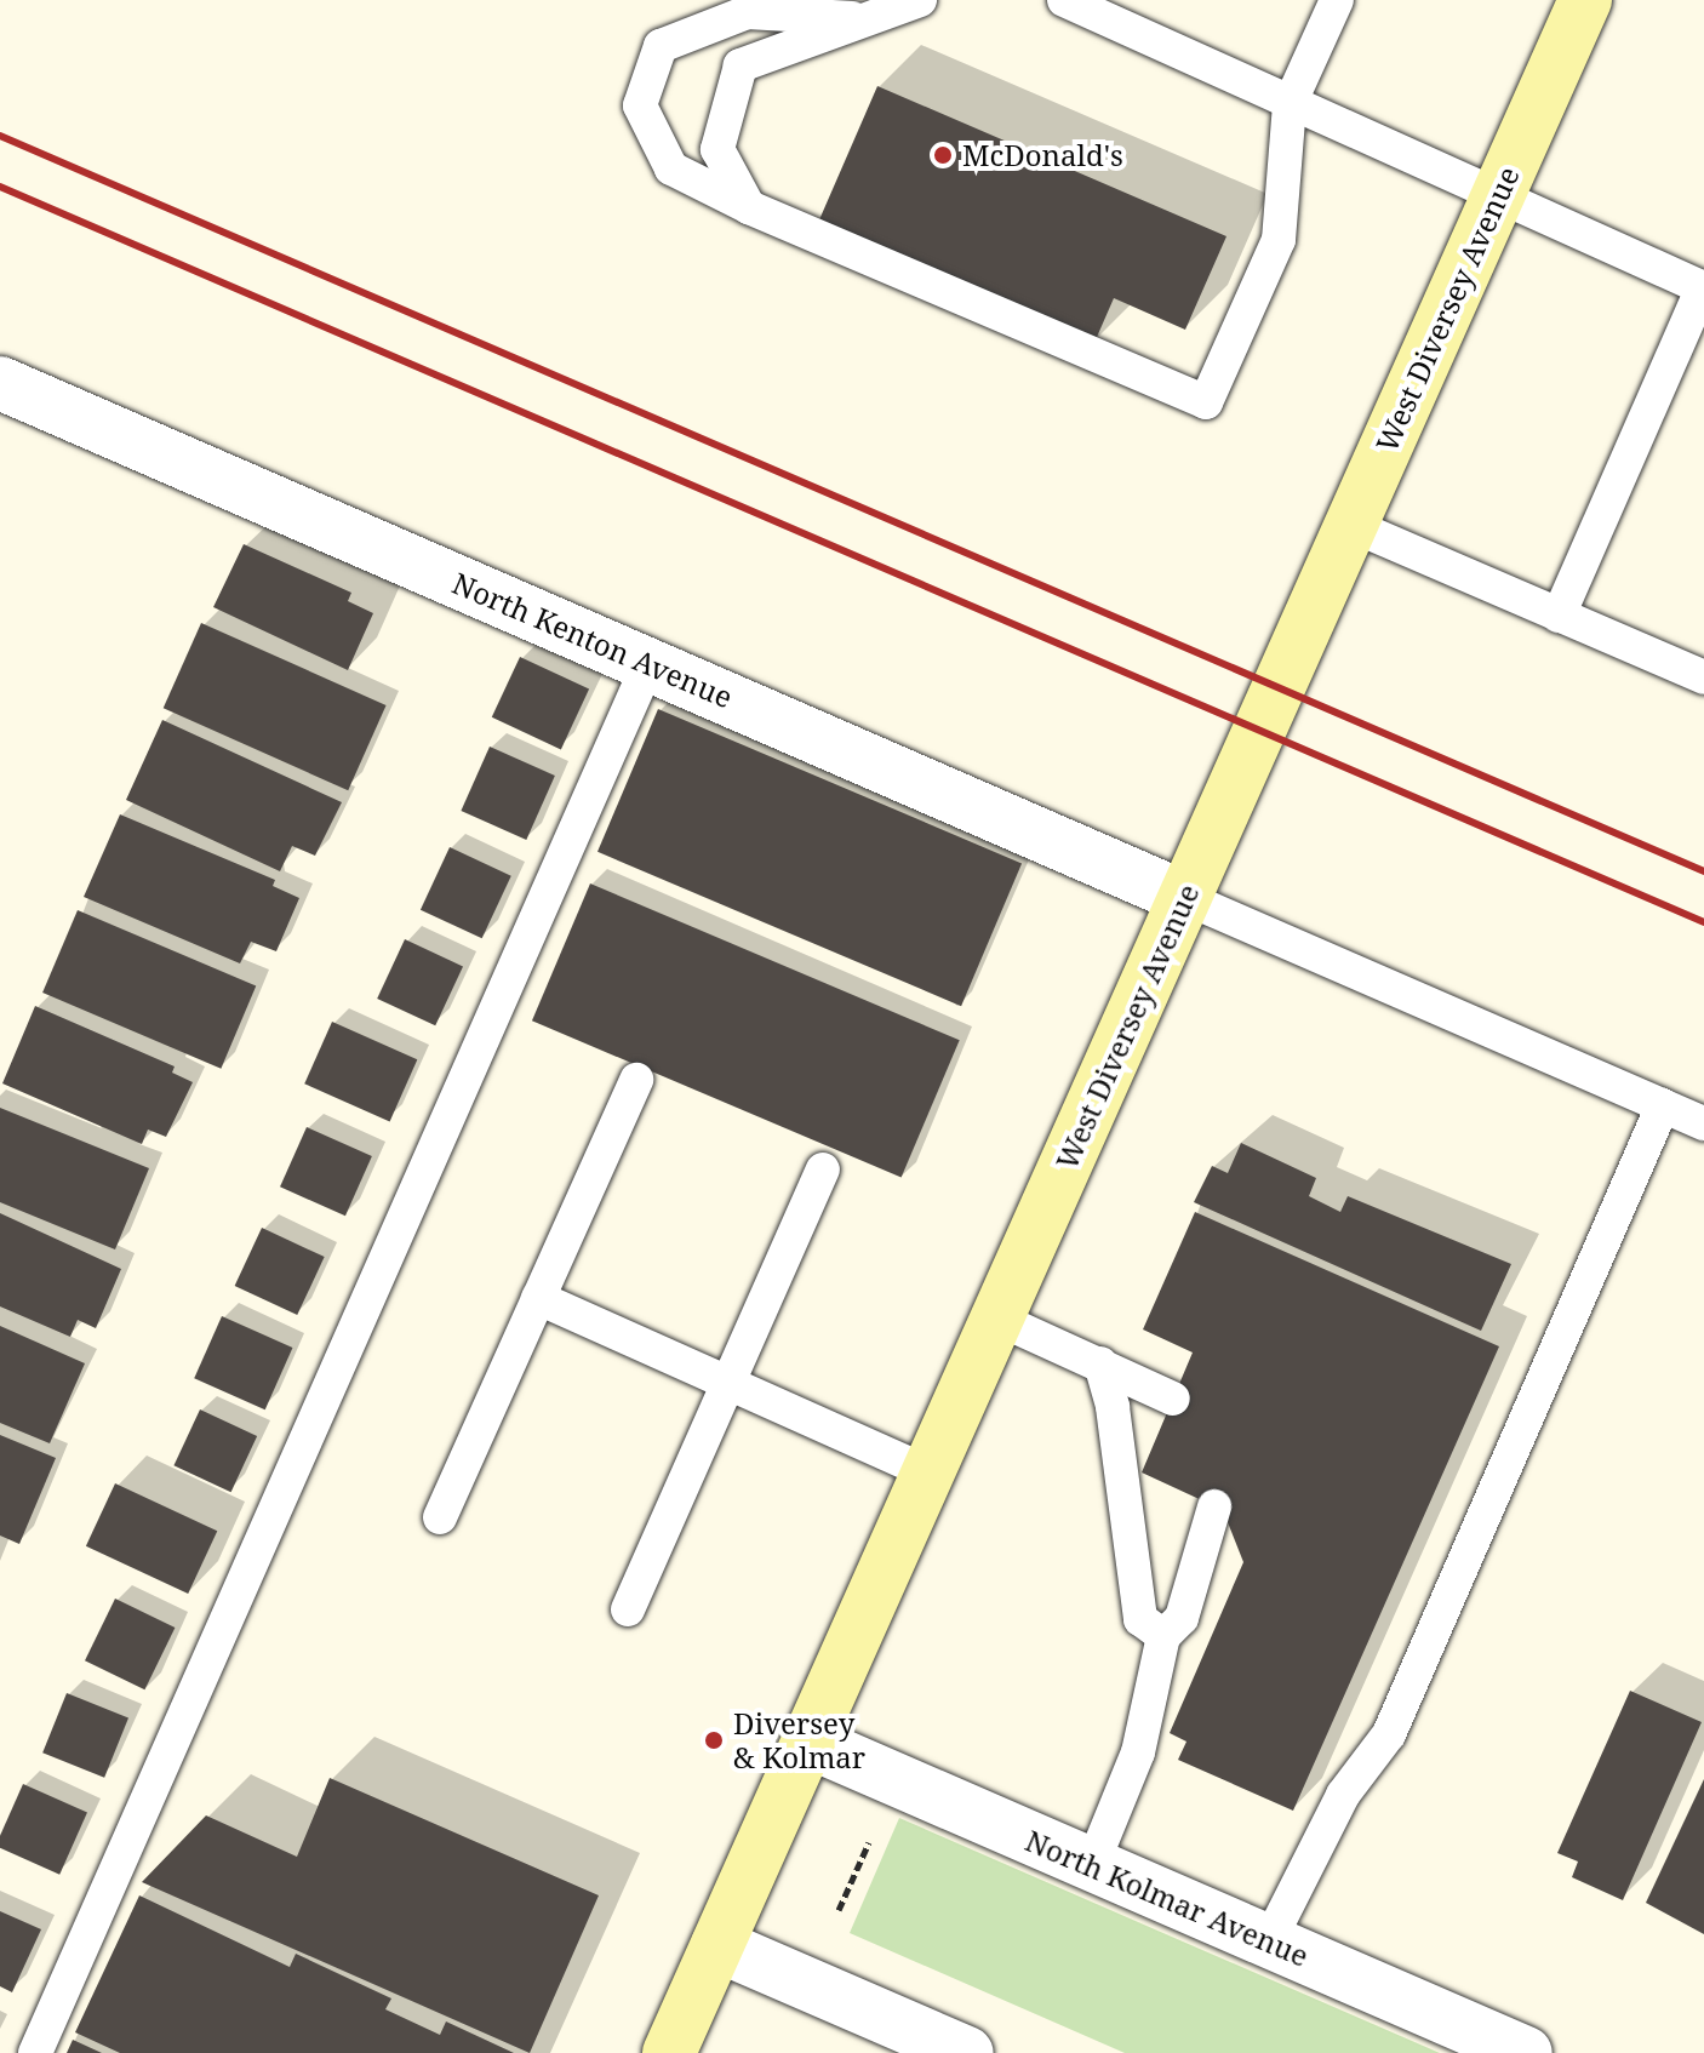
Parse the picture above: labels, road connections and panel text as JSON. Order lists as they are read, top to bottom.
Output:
{
  "streets": {
    "main road": ["West Diversey Avenue"],
    "street": ["North Kenton Avenue", "North Kolmar Avenue"]
  },
  "crossings": [
    ["West Diversey Avenue", "North Kenton Avenue"],
    ["West Diversey Avenue", "North Kolmar Avenue"]
  ],
  "places": ["McDonald's", "Diversey & Kolmar"]
}
